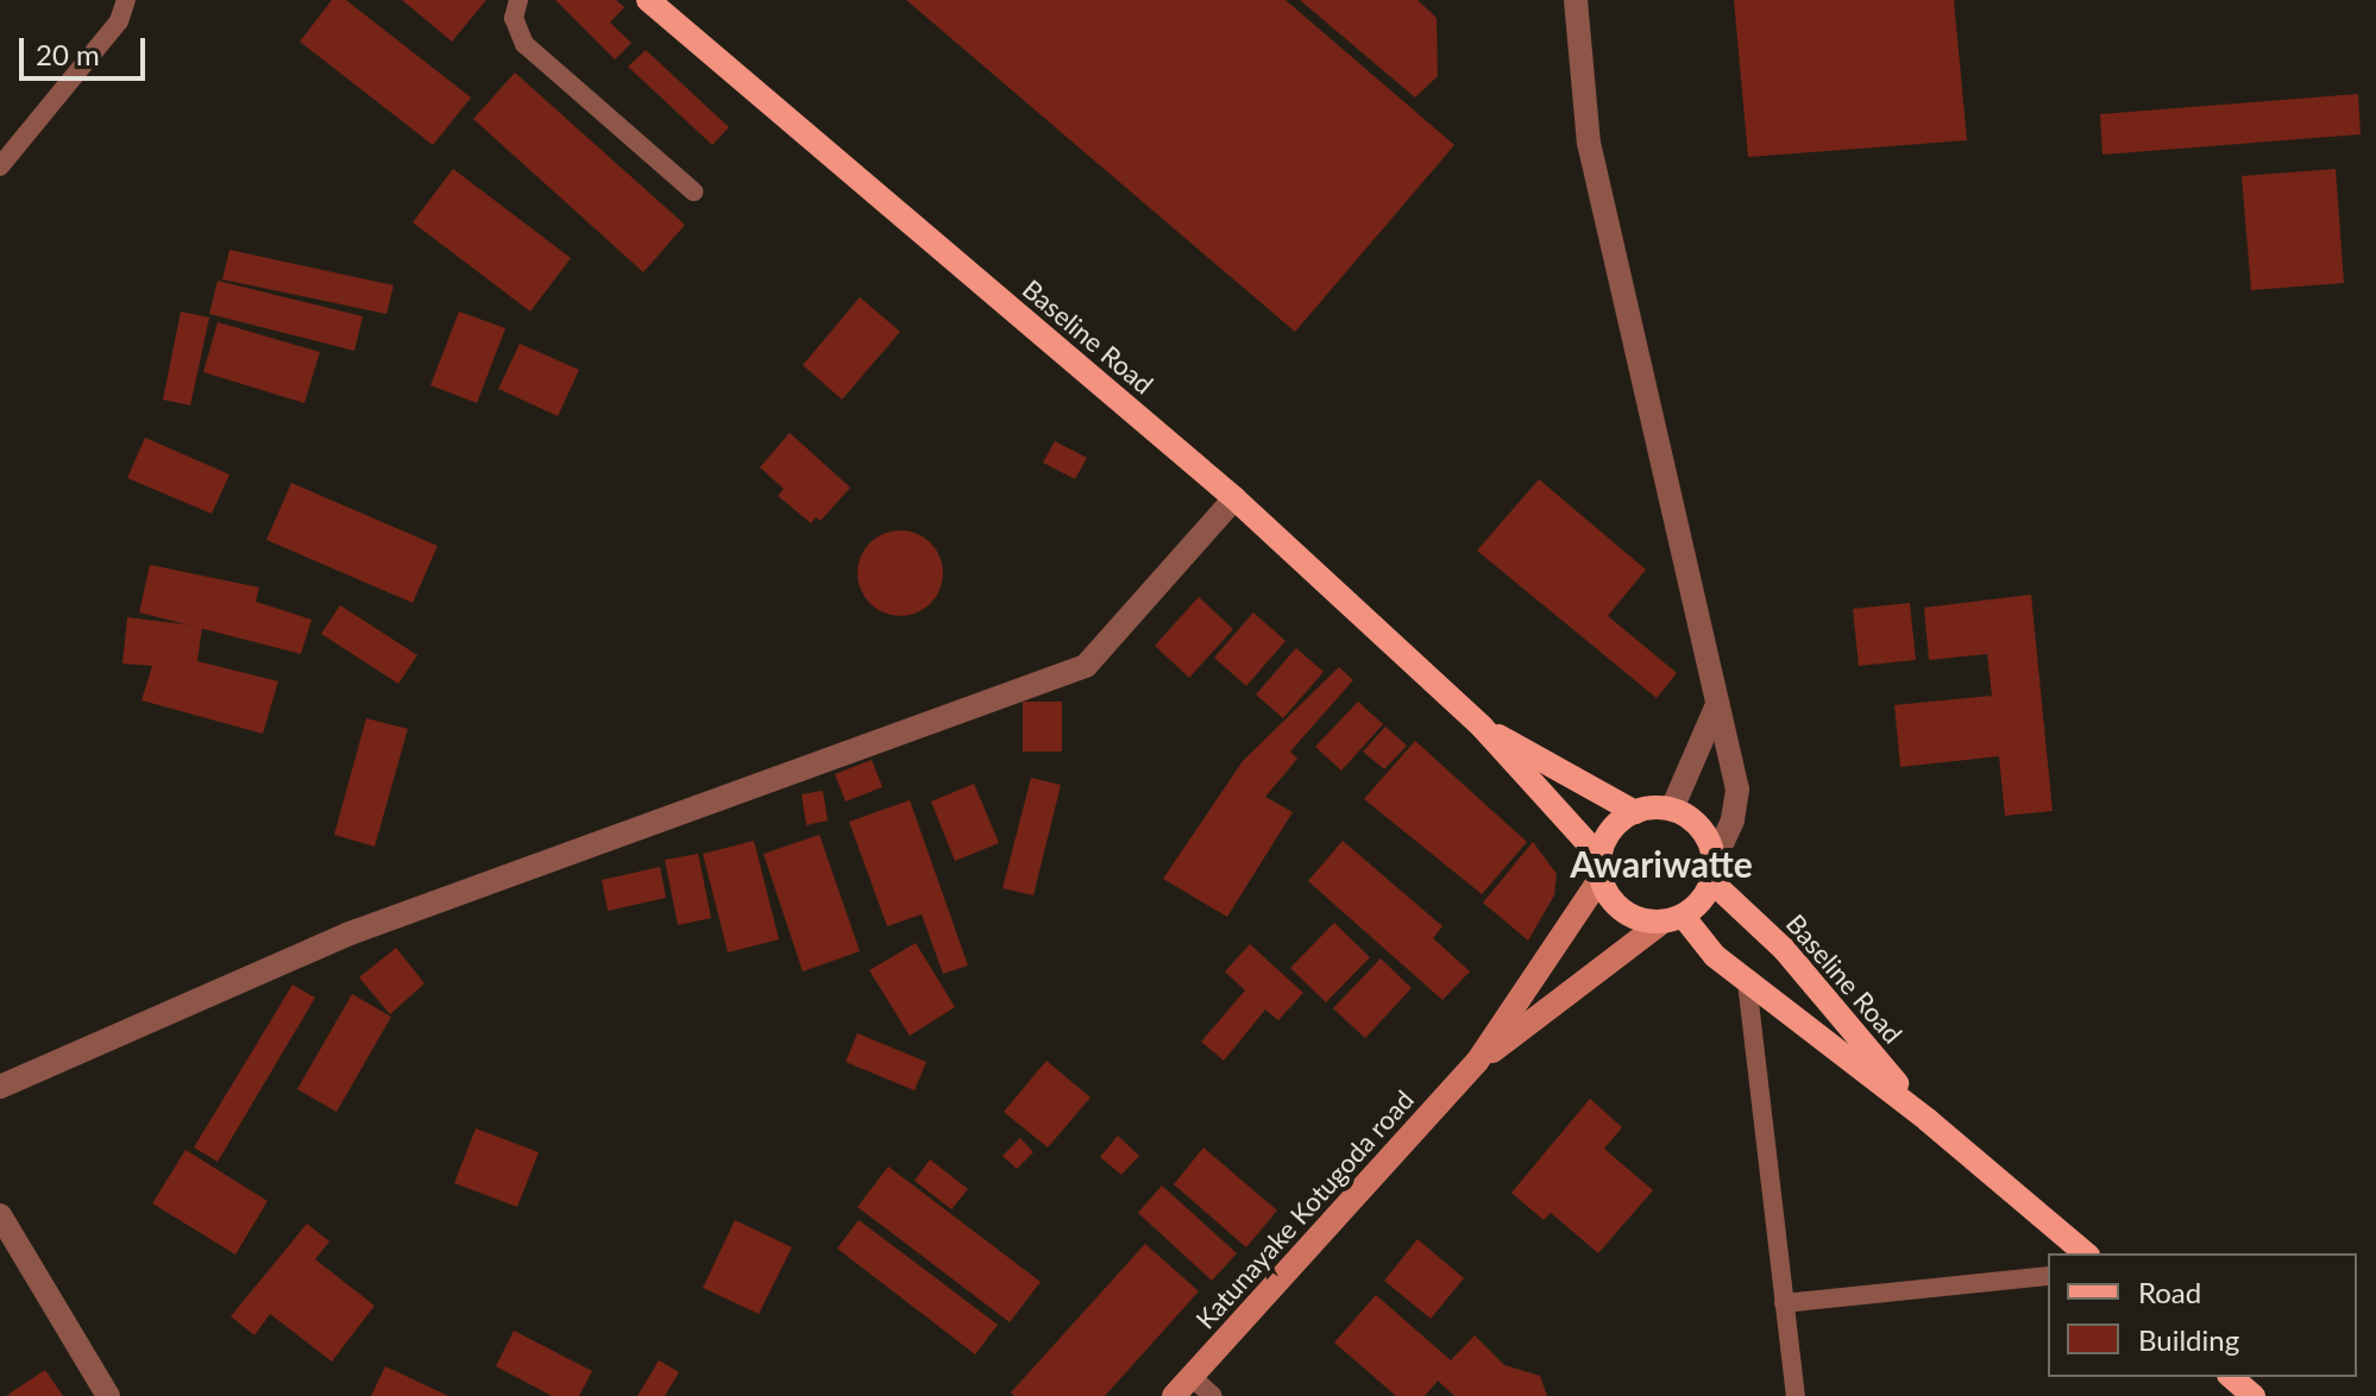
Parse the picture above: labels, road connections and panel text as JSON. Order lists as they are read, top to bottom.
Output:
{
  "streets": {
    "main road": ["Baseline Road", "Katunayake Kotugoda road"]
  },
  "crossings": [
    ["Baseline Road", "Katunayake Kotugoda road"]
  ],
  "districts": ["Awariwatte"],
  "legend": ["Road", "Building"],
  "scale_bar": "20 m"
}
